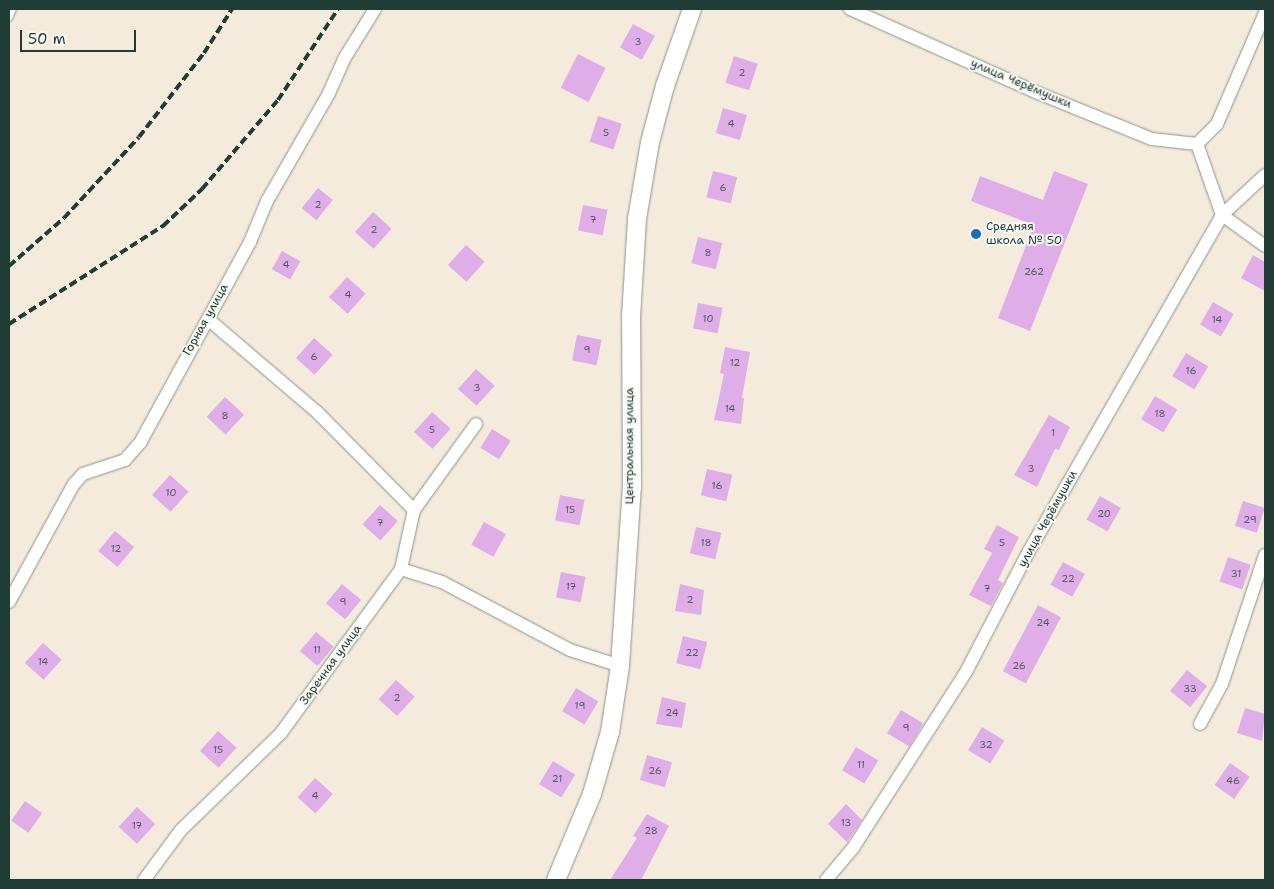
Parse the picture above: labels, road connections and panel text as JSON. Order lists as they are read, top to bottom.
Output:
{
  "streets": {
    "street": [
      "улица Черёмушки",
      "Горная улица",
      "Центральная улица",
      "Заречная улица"
    ]
  },
  "places": ["Средняя школа № 50"],
  "house_numbers": [
    "3",
    "2",
    "4",
    "5",
    "6",
    "2",
    "7",
    "2",
    "8",
    "4",
    "262",
    "4",
    "10",
    "14",
    "9",
    "6",
    "12",
    "16",
    "3",
    "14",
    "18",
    "8",
    "5",
    "1",
    "3",
    "16",
    "10",
    "15",
    "20",
    "29",
    "7",
    "18",
    "5",
    "12",
    "31",
    "22",
    "17",
    "7",
    "2",
    "9",
    "24",
    "11",
    "22",
    "14",
    "26",
    "33",
    "2",
    "19",
    "24",
    "9",
    "32",
    "15",
    "11",
    "26",
    "21",
    "46",
    "4",
    "13",
    "17",
    "28"
  ],
  "scale_bar": "50 m"
}
